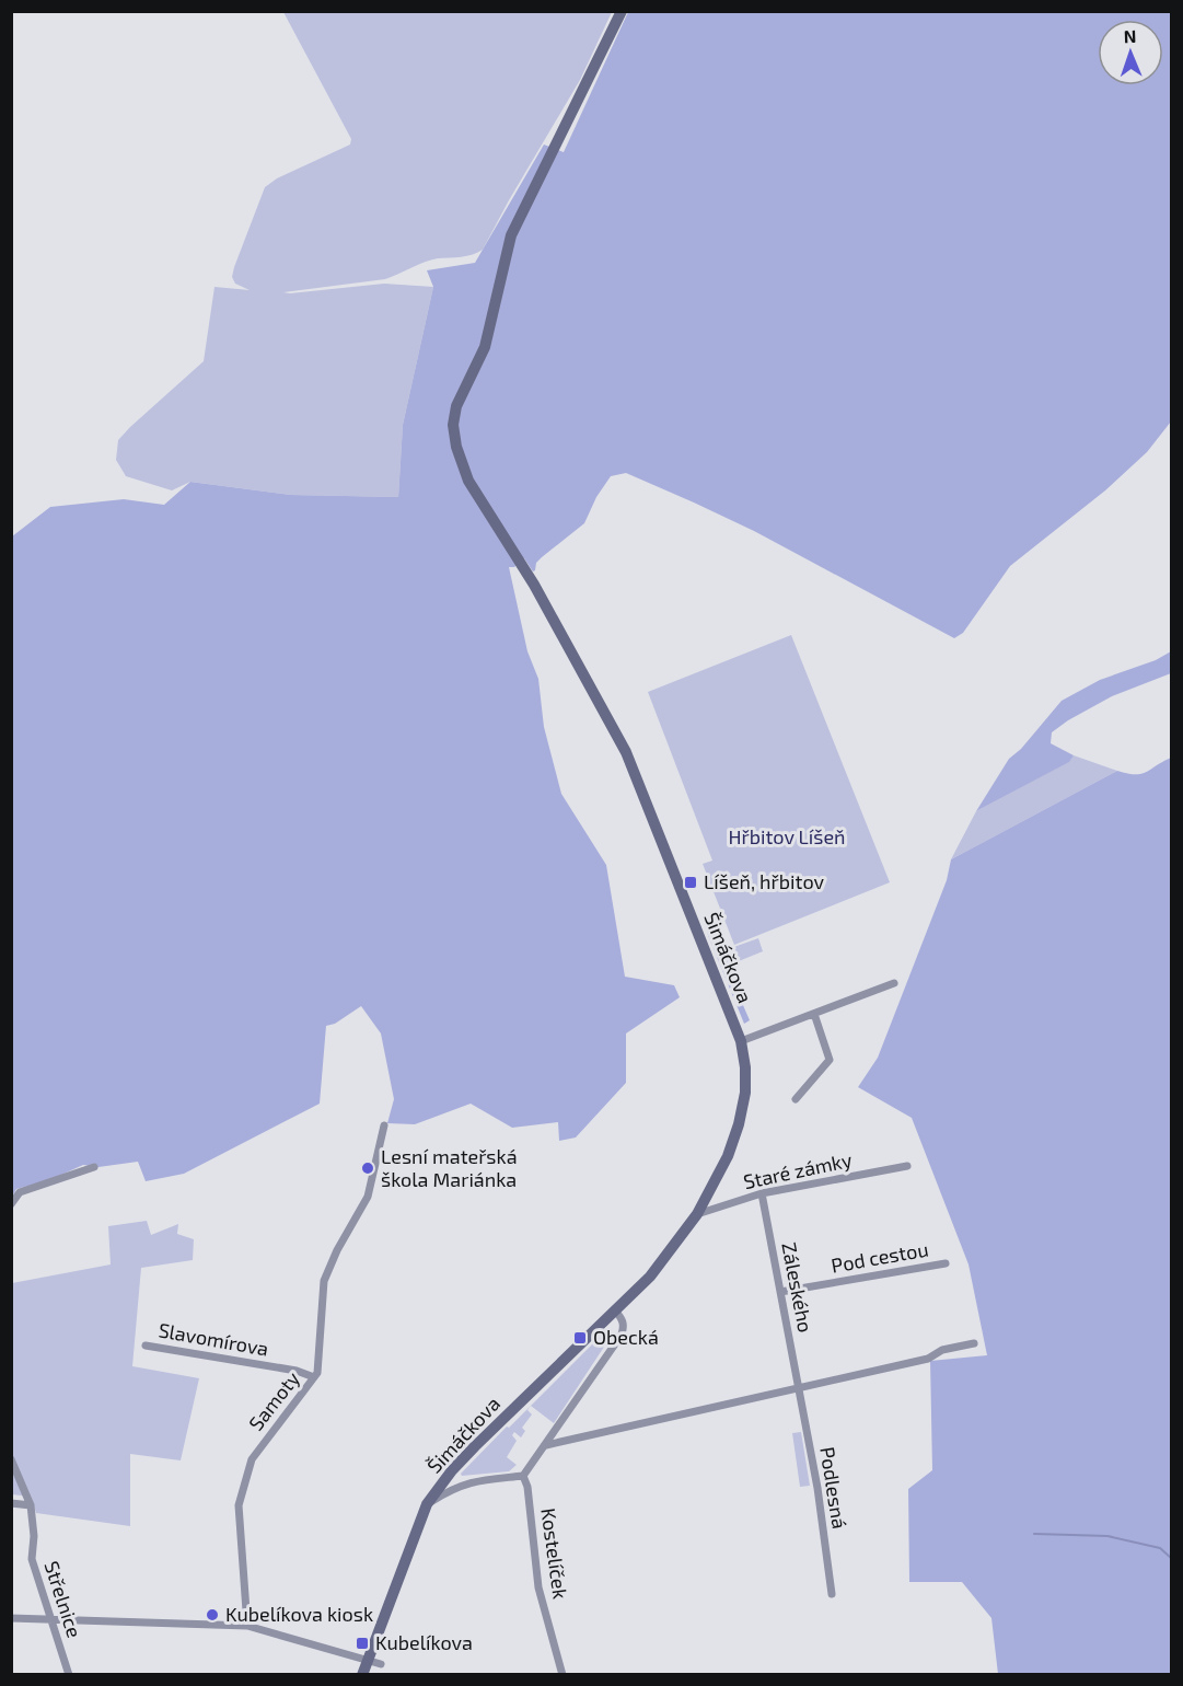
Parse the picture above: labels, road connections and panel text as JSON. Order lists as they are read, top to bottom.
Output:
{
  "streets": {
    "street": [
      "Šimáčkova",
      "Staré zámky",
      "Pod cestou",
      "Záleského",
      "Slavomírova",
      "Samoty",
      "Podlesná",
      "Kostelíček",
      "Střelnice"
    ]
  },
  "crossings": [
    ["Šimáčkova", "Staré zámky"],
    ["Šimáčkova", "Kostelíček"],
    ["Staré zámky", "Záleského"],
    ["Pod cestou", "Záleského"],
    ["Záleského", "Podlesná"],
    ["Slavomírova", "Samoty"]
  ],
  "parks": ["Hřbitov Líšeň"],
  "places": {
    "transit": ["Líšeň, hřbitov", "Obecká", "Kubelíkova"],
    "other": ["Lesní mateřská škola Mariánka", "Kubelíkova kiosk"]
  },
  "north": "top"
}
